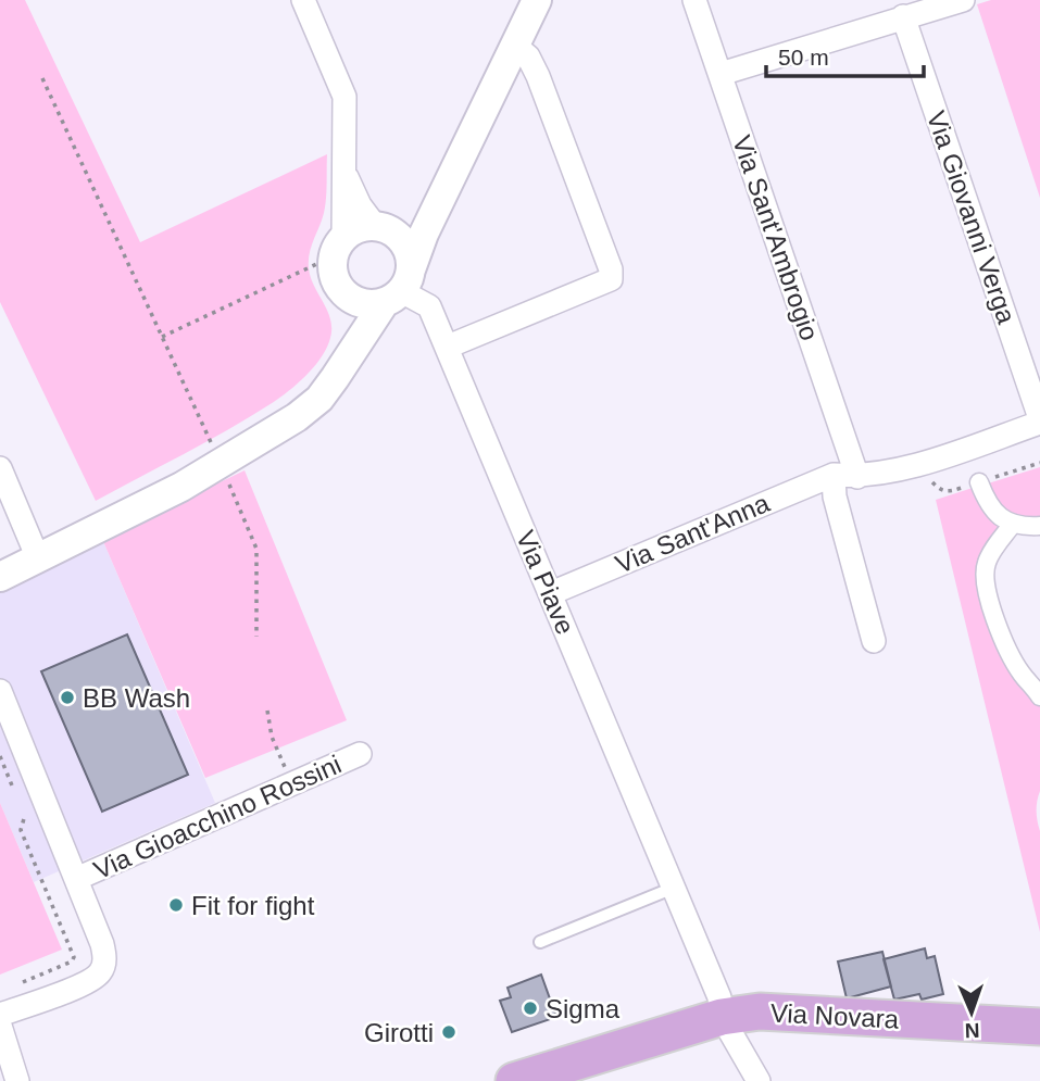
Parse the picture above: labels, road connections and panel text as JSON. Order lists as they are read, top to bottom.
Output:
{
  "streets": {
    "main road": ["Via Novara"],
    "street": [
      "Via Giovanni Verga",
      "Via Sant'Ambrogio",
      "Via Sant'Anna",
      "Via Piave",
      "Via Gioacchino Rossini"
    ]
  },
  "crossings": [
    ["Via Giovanni Verga", "Via Sant'Anna"],
    ["Via Sant'Ambrogio", "Via Sant'Anna"],
    ["Via Sant'Anna", "Via Piave"],
    ["Via Piave", "Via Novara"]
  ],
  "places": [
    "BB Wash",
    "Fit for fight",
    "Sigma",
    "Girotti"
  ],
  "scale_bar": "50 m",
  "north": "bottom"
}
